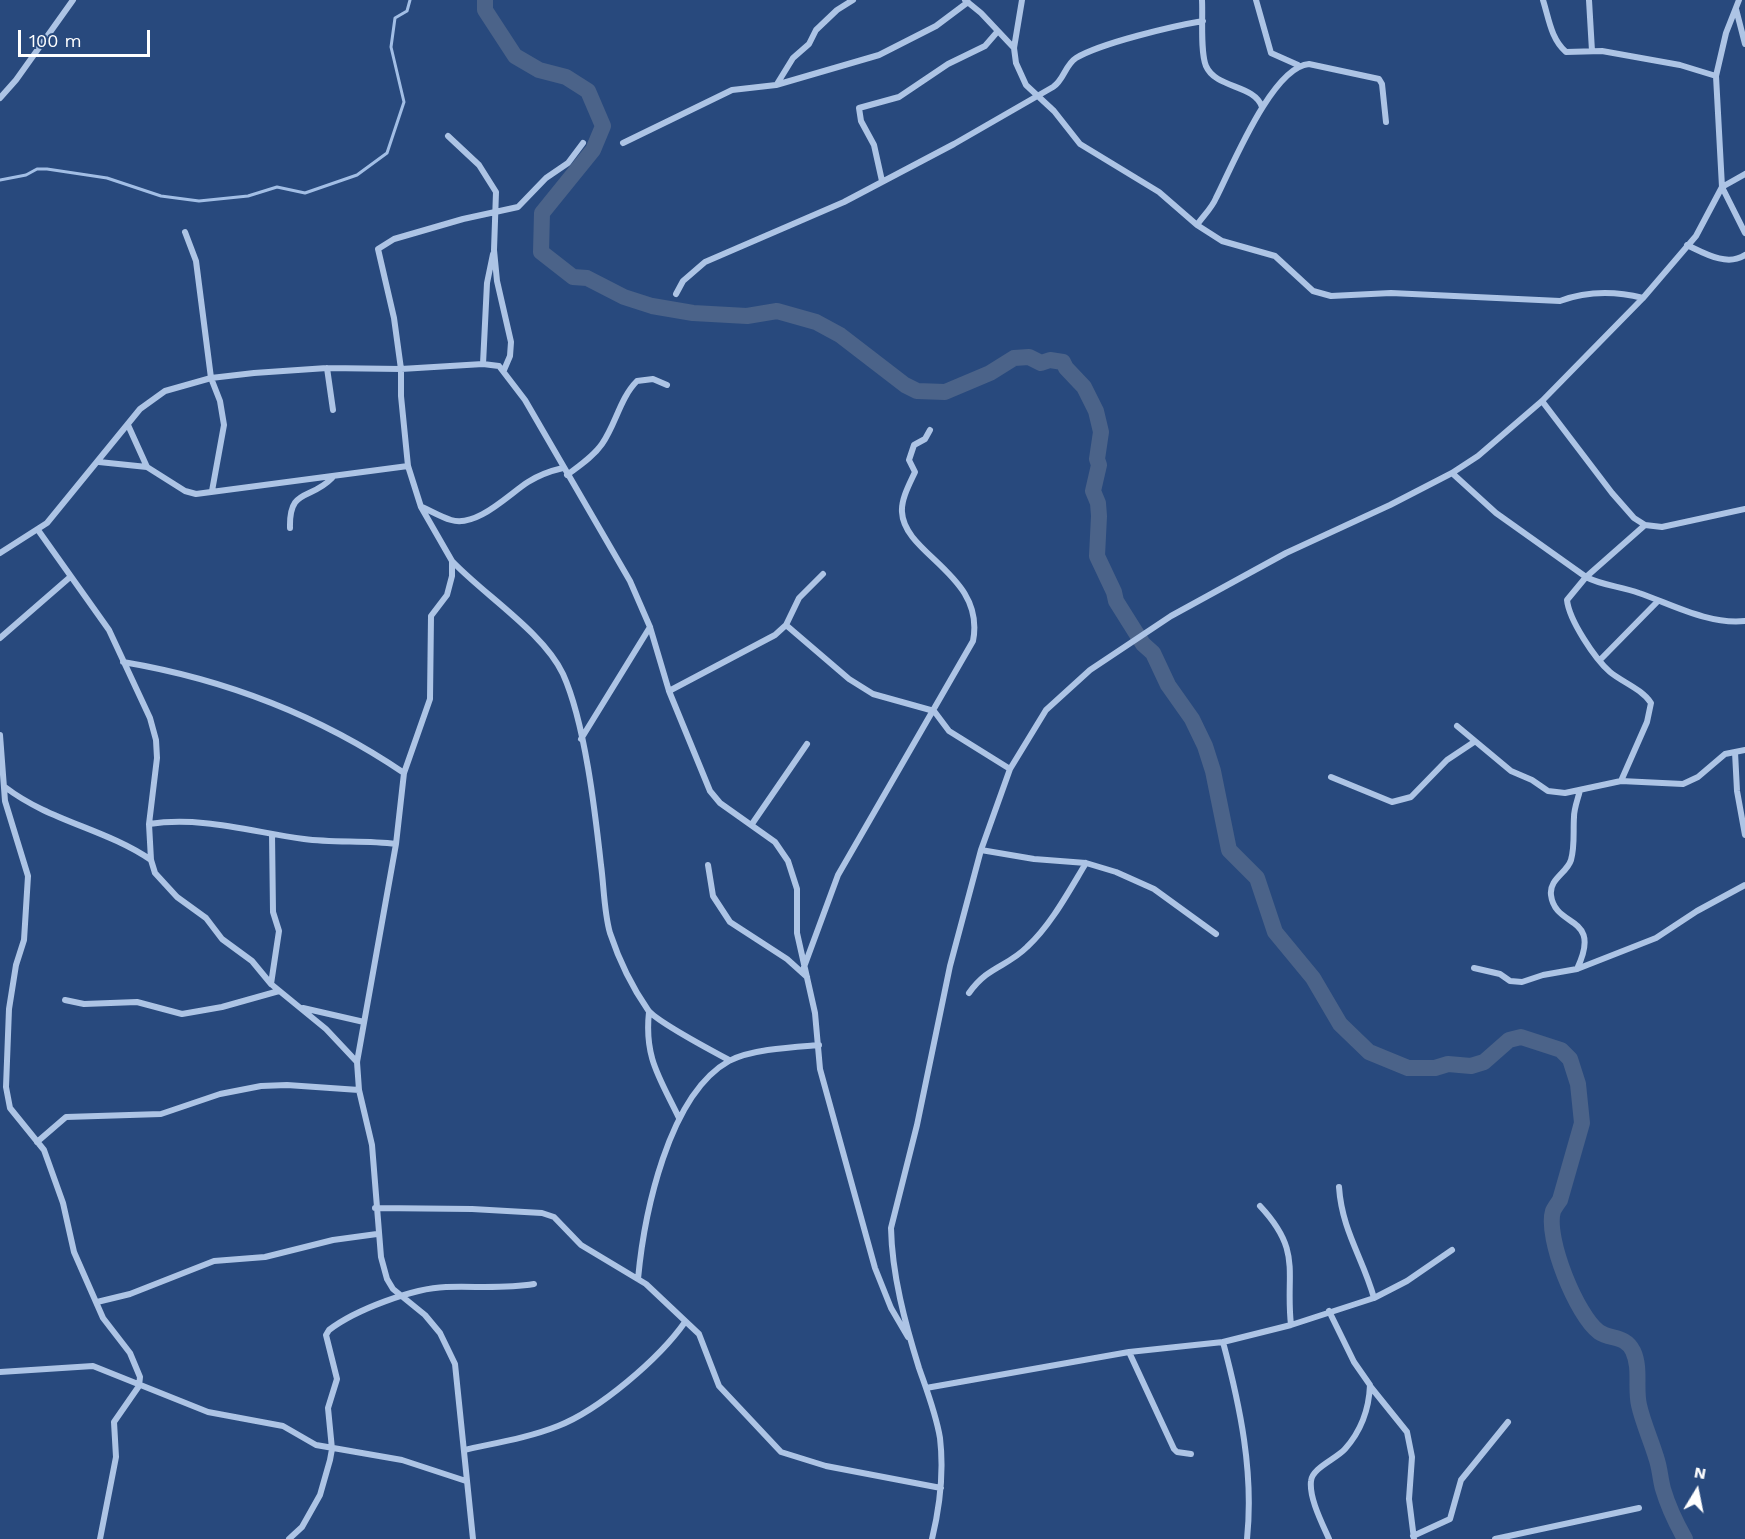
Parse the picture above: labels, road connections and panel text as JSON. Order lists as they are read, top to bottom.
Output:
{
  "scale_bar": "100 m",
  "north": "top"
}
